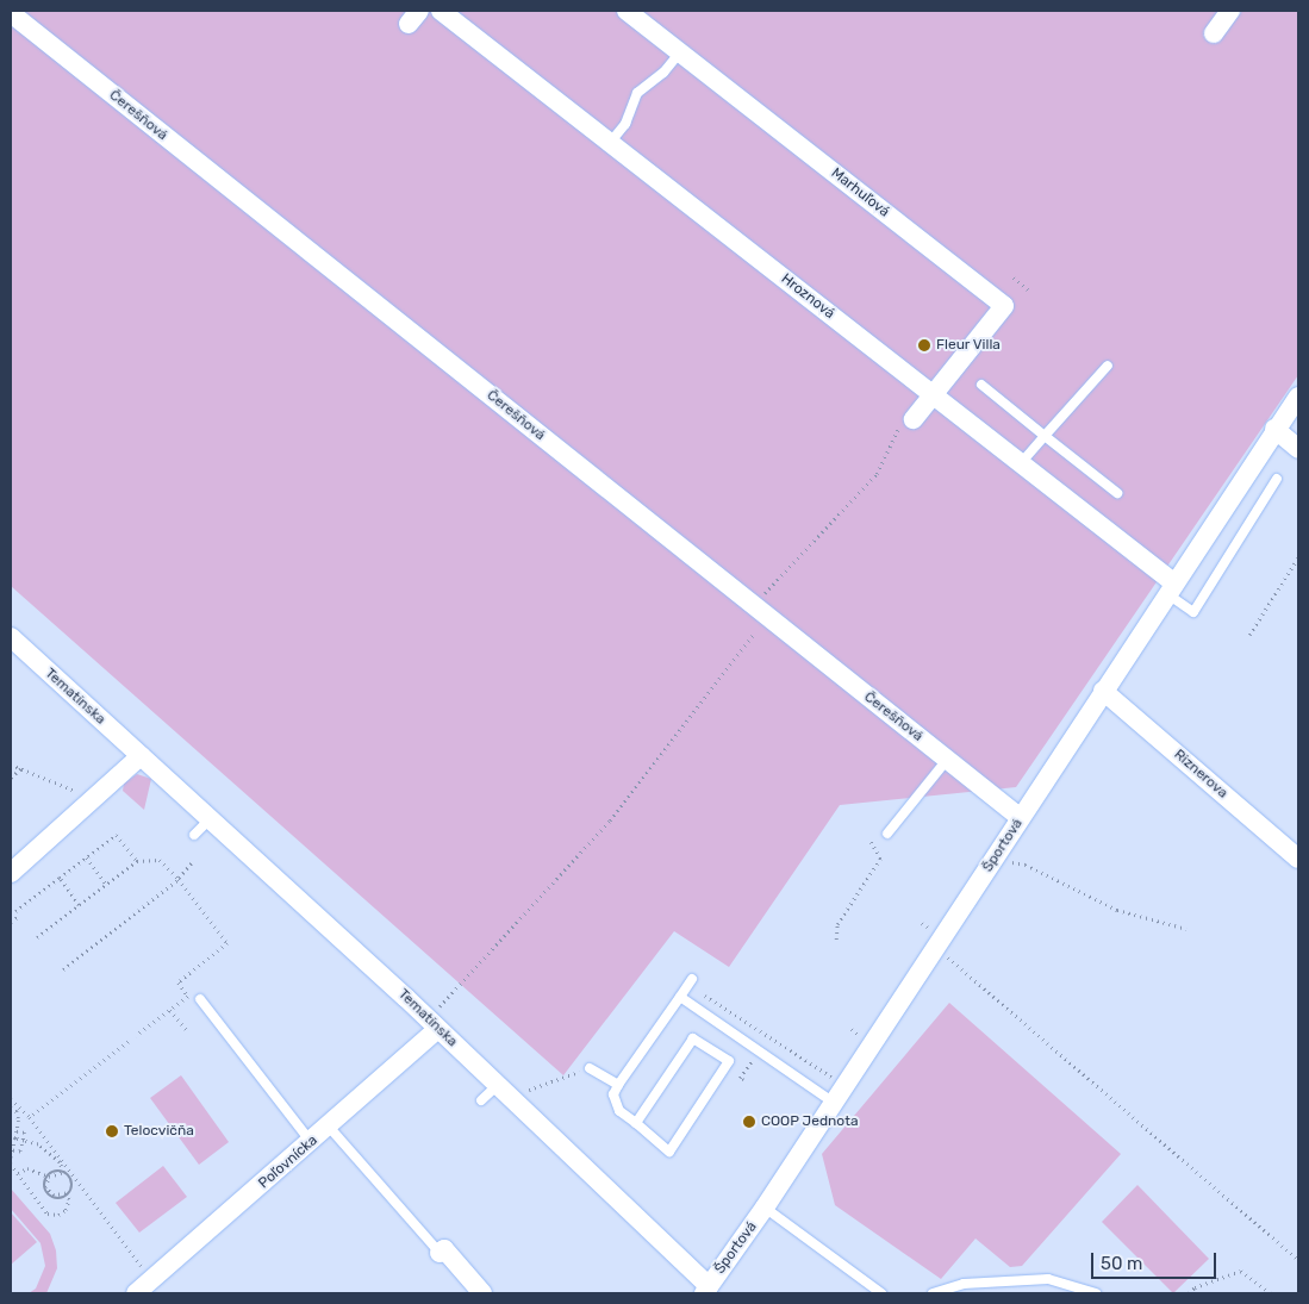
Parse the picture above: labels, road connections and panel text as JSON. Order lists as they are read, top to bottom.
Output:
{
  "streets": {
    "street": [
      "Čerešňová",
      "Marhuľová",
      "Hroznová",
      "Tematínska",
      "Riznerova",
      "Športová",
      "Poľovnícka"
    ]
  },
  "crossings": [
    ["Čerešňová", "Športová"],
    ["Marhuľová", "Hroznová"],
    ["Hroznová", "Športová"],
    ["Tematínska", "Športová"],
    ["Tematínska", "Poľovnícka"],
    ["Riznerova", "Športová"]
  ],
  "places": ["Fleur Villa", "COOP Jednota", "Telocvičňa"],
  "scale_bar": "50 m"
}
